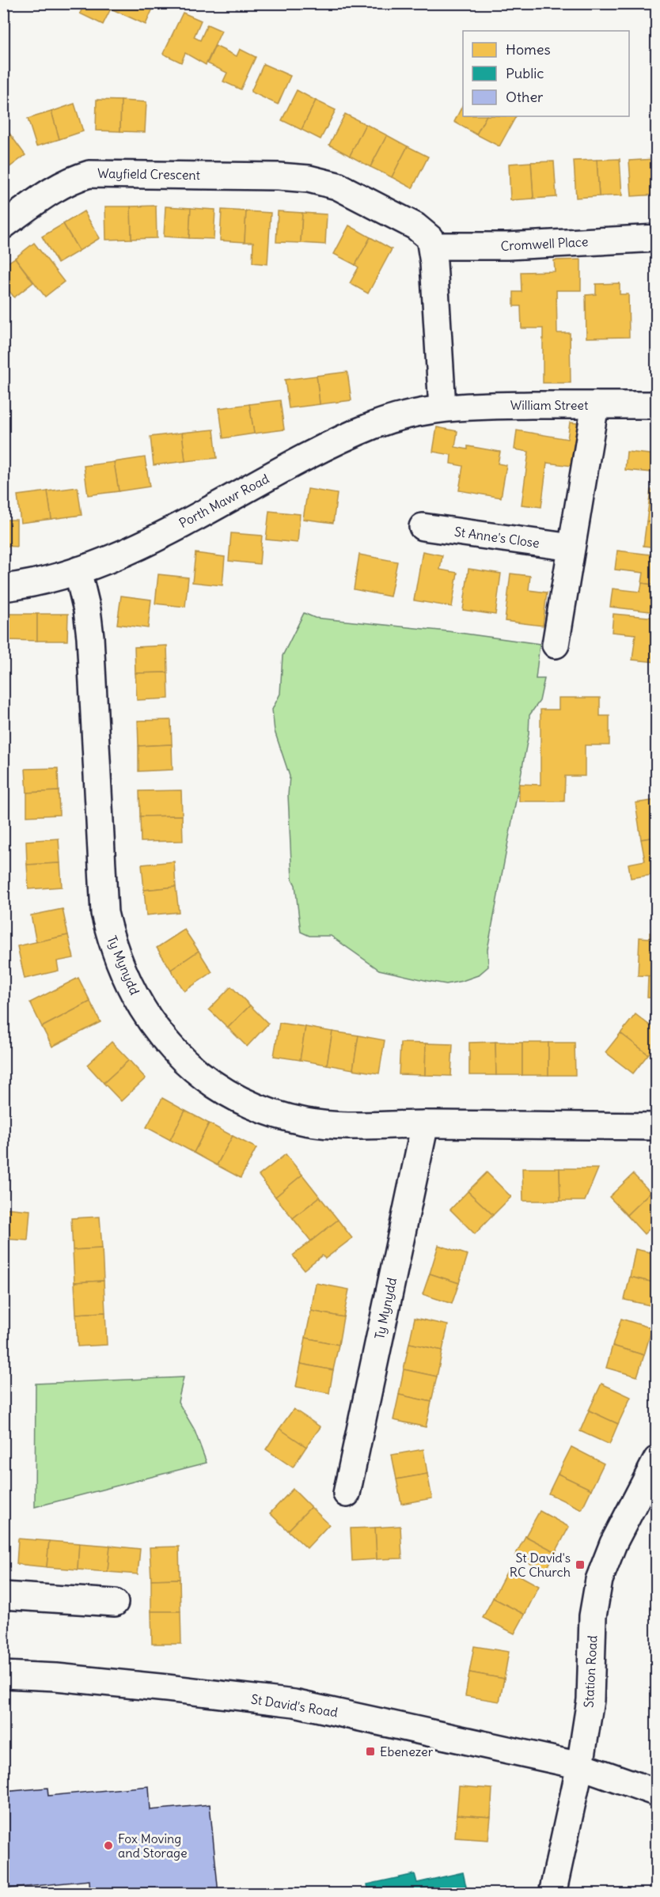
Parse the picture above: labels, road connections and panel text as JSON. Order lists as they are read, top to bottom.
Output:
{
  "streets": {
    "street": [
      "Wayfield Crescent",
      "Cromwell Place",
      "William Street",
      "Porth Mawr Road",
      "St Anne's Close",
      "Ty Mynydd",
      "Station Road",
      "St David's Road"
    ]
  },
  "crossings": [
    ["Wayfield Crescent", "Cromwell Place"],
    ["William Street", "Porth Mawr Road"],
    ["Porth Mawr Road", "Ty Mynydd"],
    ["Station Road", "St David's Road"]
  ],
  "places": {
    "transit": ["St David's RC Church", "Ebenezer"],
    "other": ["Fox Moving and Storage"]
  },
  "legend": ["Homes", "Public", "Other"]
}
